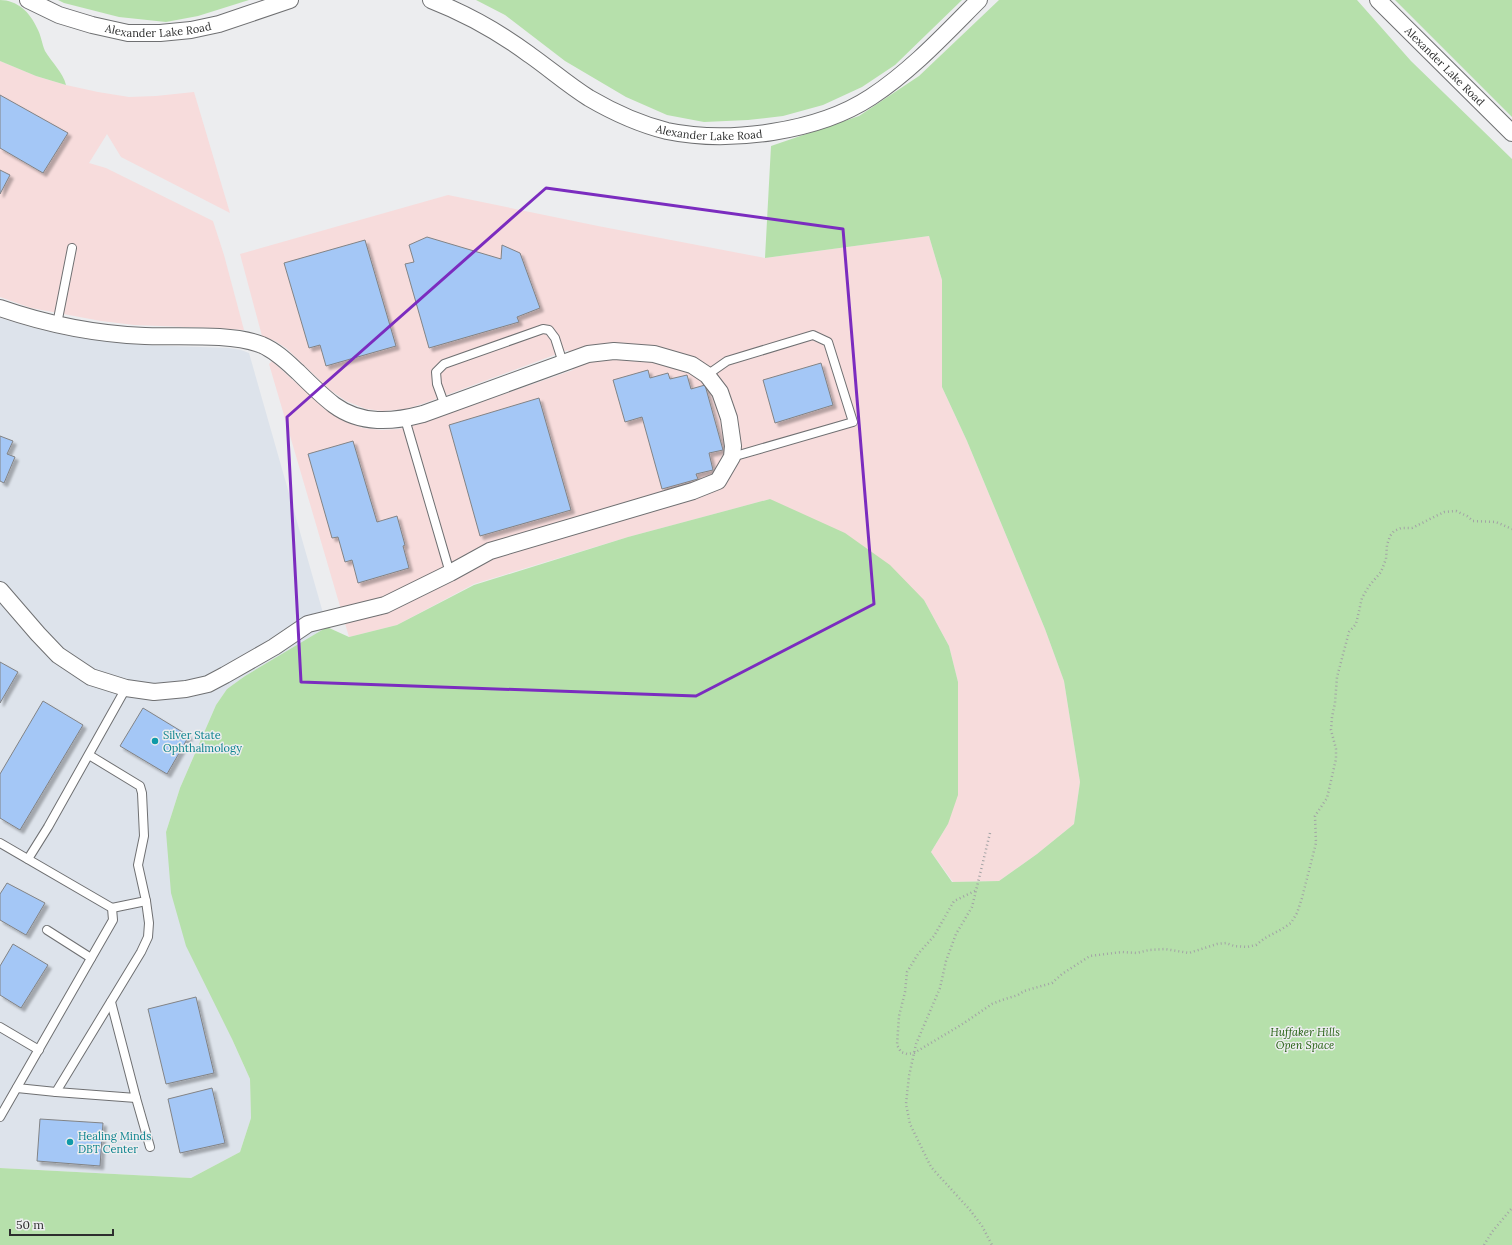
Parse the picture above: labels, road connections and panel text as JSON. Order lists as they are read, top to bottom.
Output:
{
  "streets": {
    "street": ["Alexander Lake Road"]
  },
  "parks": ["Huffaker Hills Open Space"],
  "places": ["Silver State Ophthalmology", "Healing Minds DBT Center"],
  "scale_bar": "50 m"
}
